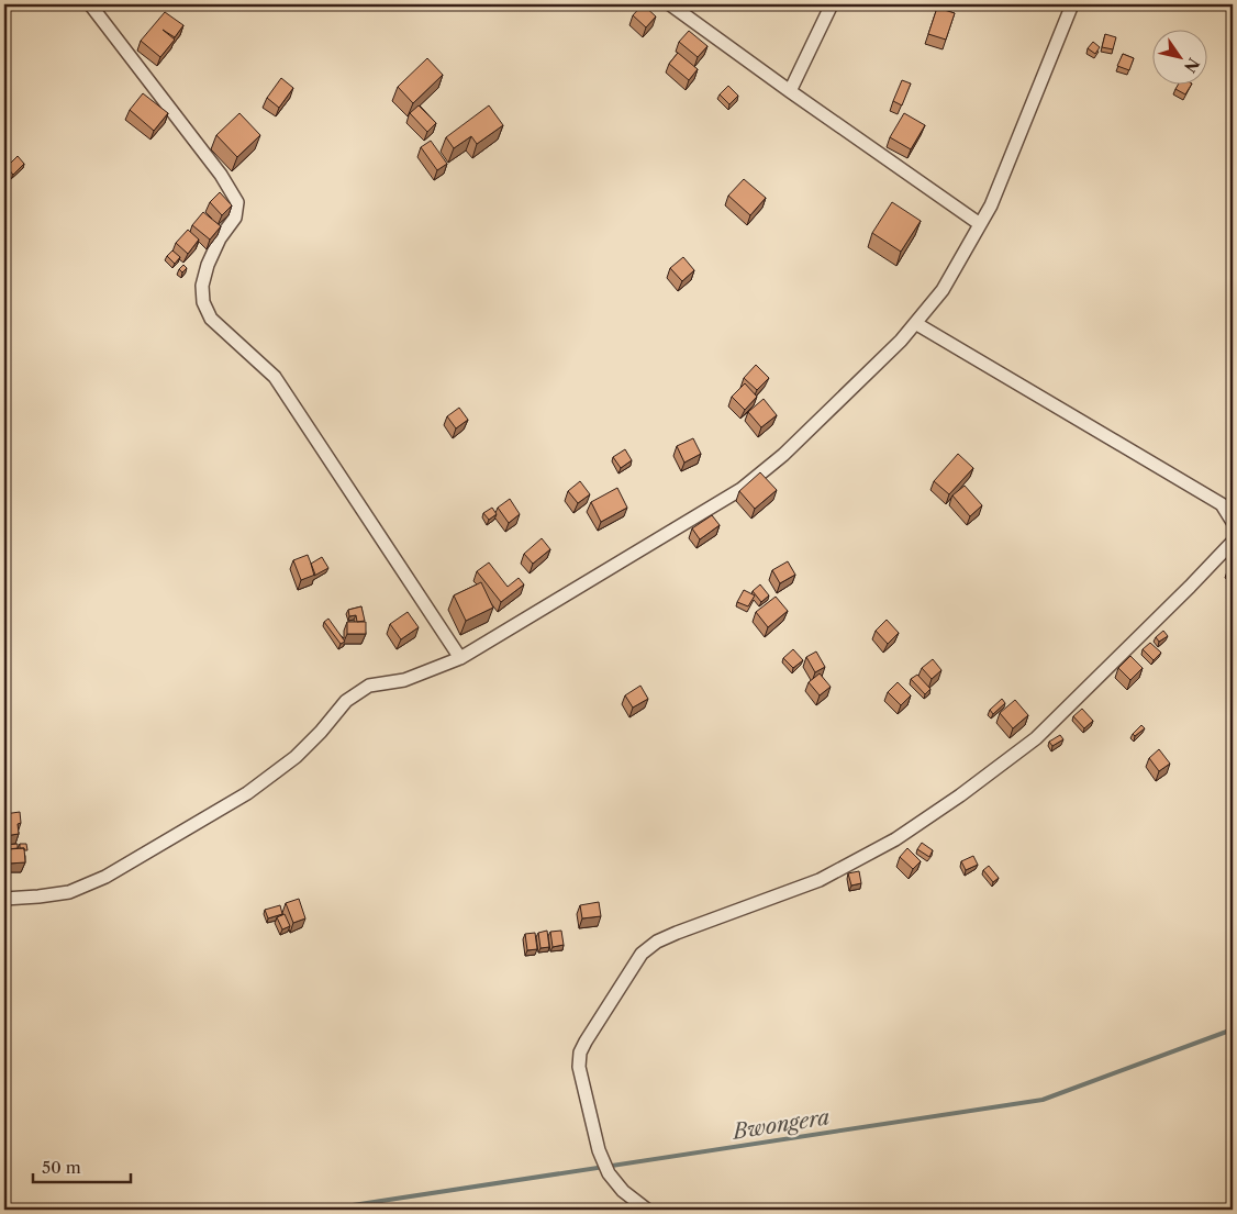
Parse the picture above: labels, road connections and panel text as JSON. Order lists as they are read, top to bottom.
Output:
{
  "water": ["Bwongera"],
  "scale_bar": "50 m",
  "north": "bottom right"
}
